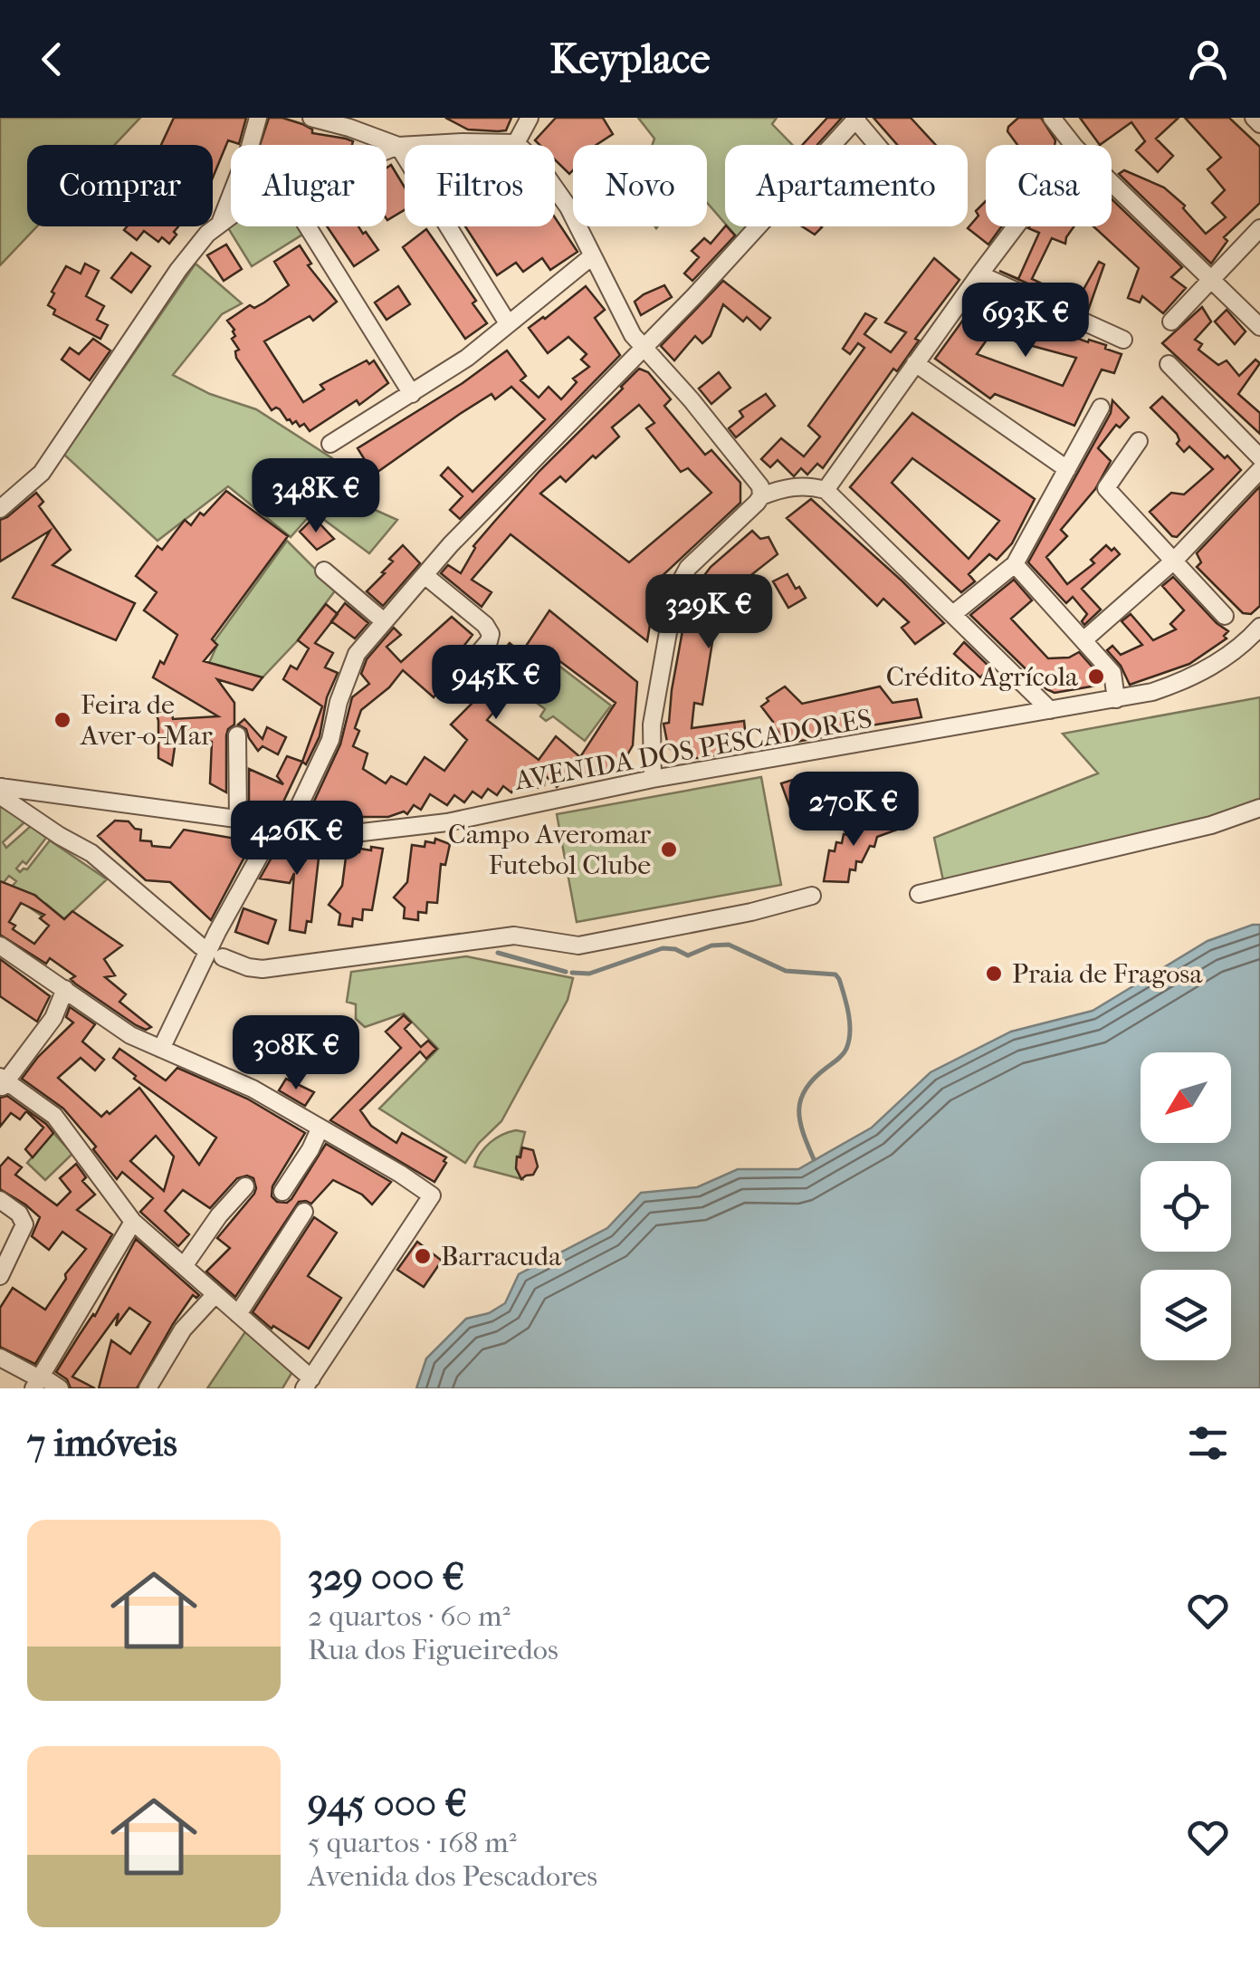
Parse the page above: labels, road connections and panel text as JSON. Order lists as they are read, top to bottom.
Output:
{
  "streets": {
    "street": ["AVENIDA DOS PESCADORES"]
  },
  "places": [
    "Crédito Agrícola",
    "Feira de Aver-o-Mar",
    "Campo Averomar Futebol Clube",
    "Praia de Fragosa",
    "Barracuda"
  ],
  "north": "bottom left",
  "page": {
    "header": "Keyplace",
    "chip": [
      "Comprar",
      "Alugar",
      "Filtros",
      "Novo",
      "Apartamento",
      "Casa"
    ],
    "price": [
      "693K €",
      "348K €",
      "329K €",
      "945K €",
      "270K €",
      "426K €",
      "308K €"
    ],
    "heading": "7 imóveis",
    "list": [
      {
        "name": "329 000 €",
        "note": "2 quartos · 60 m² · Rua dos Figueiredos"
      },
      {
        "name": "945 000 €",
        "note": "5 quartos · 168 m² · Avenida dos Pescadores"
      }
    ]
  }
}
